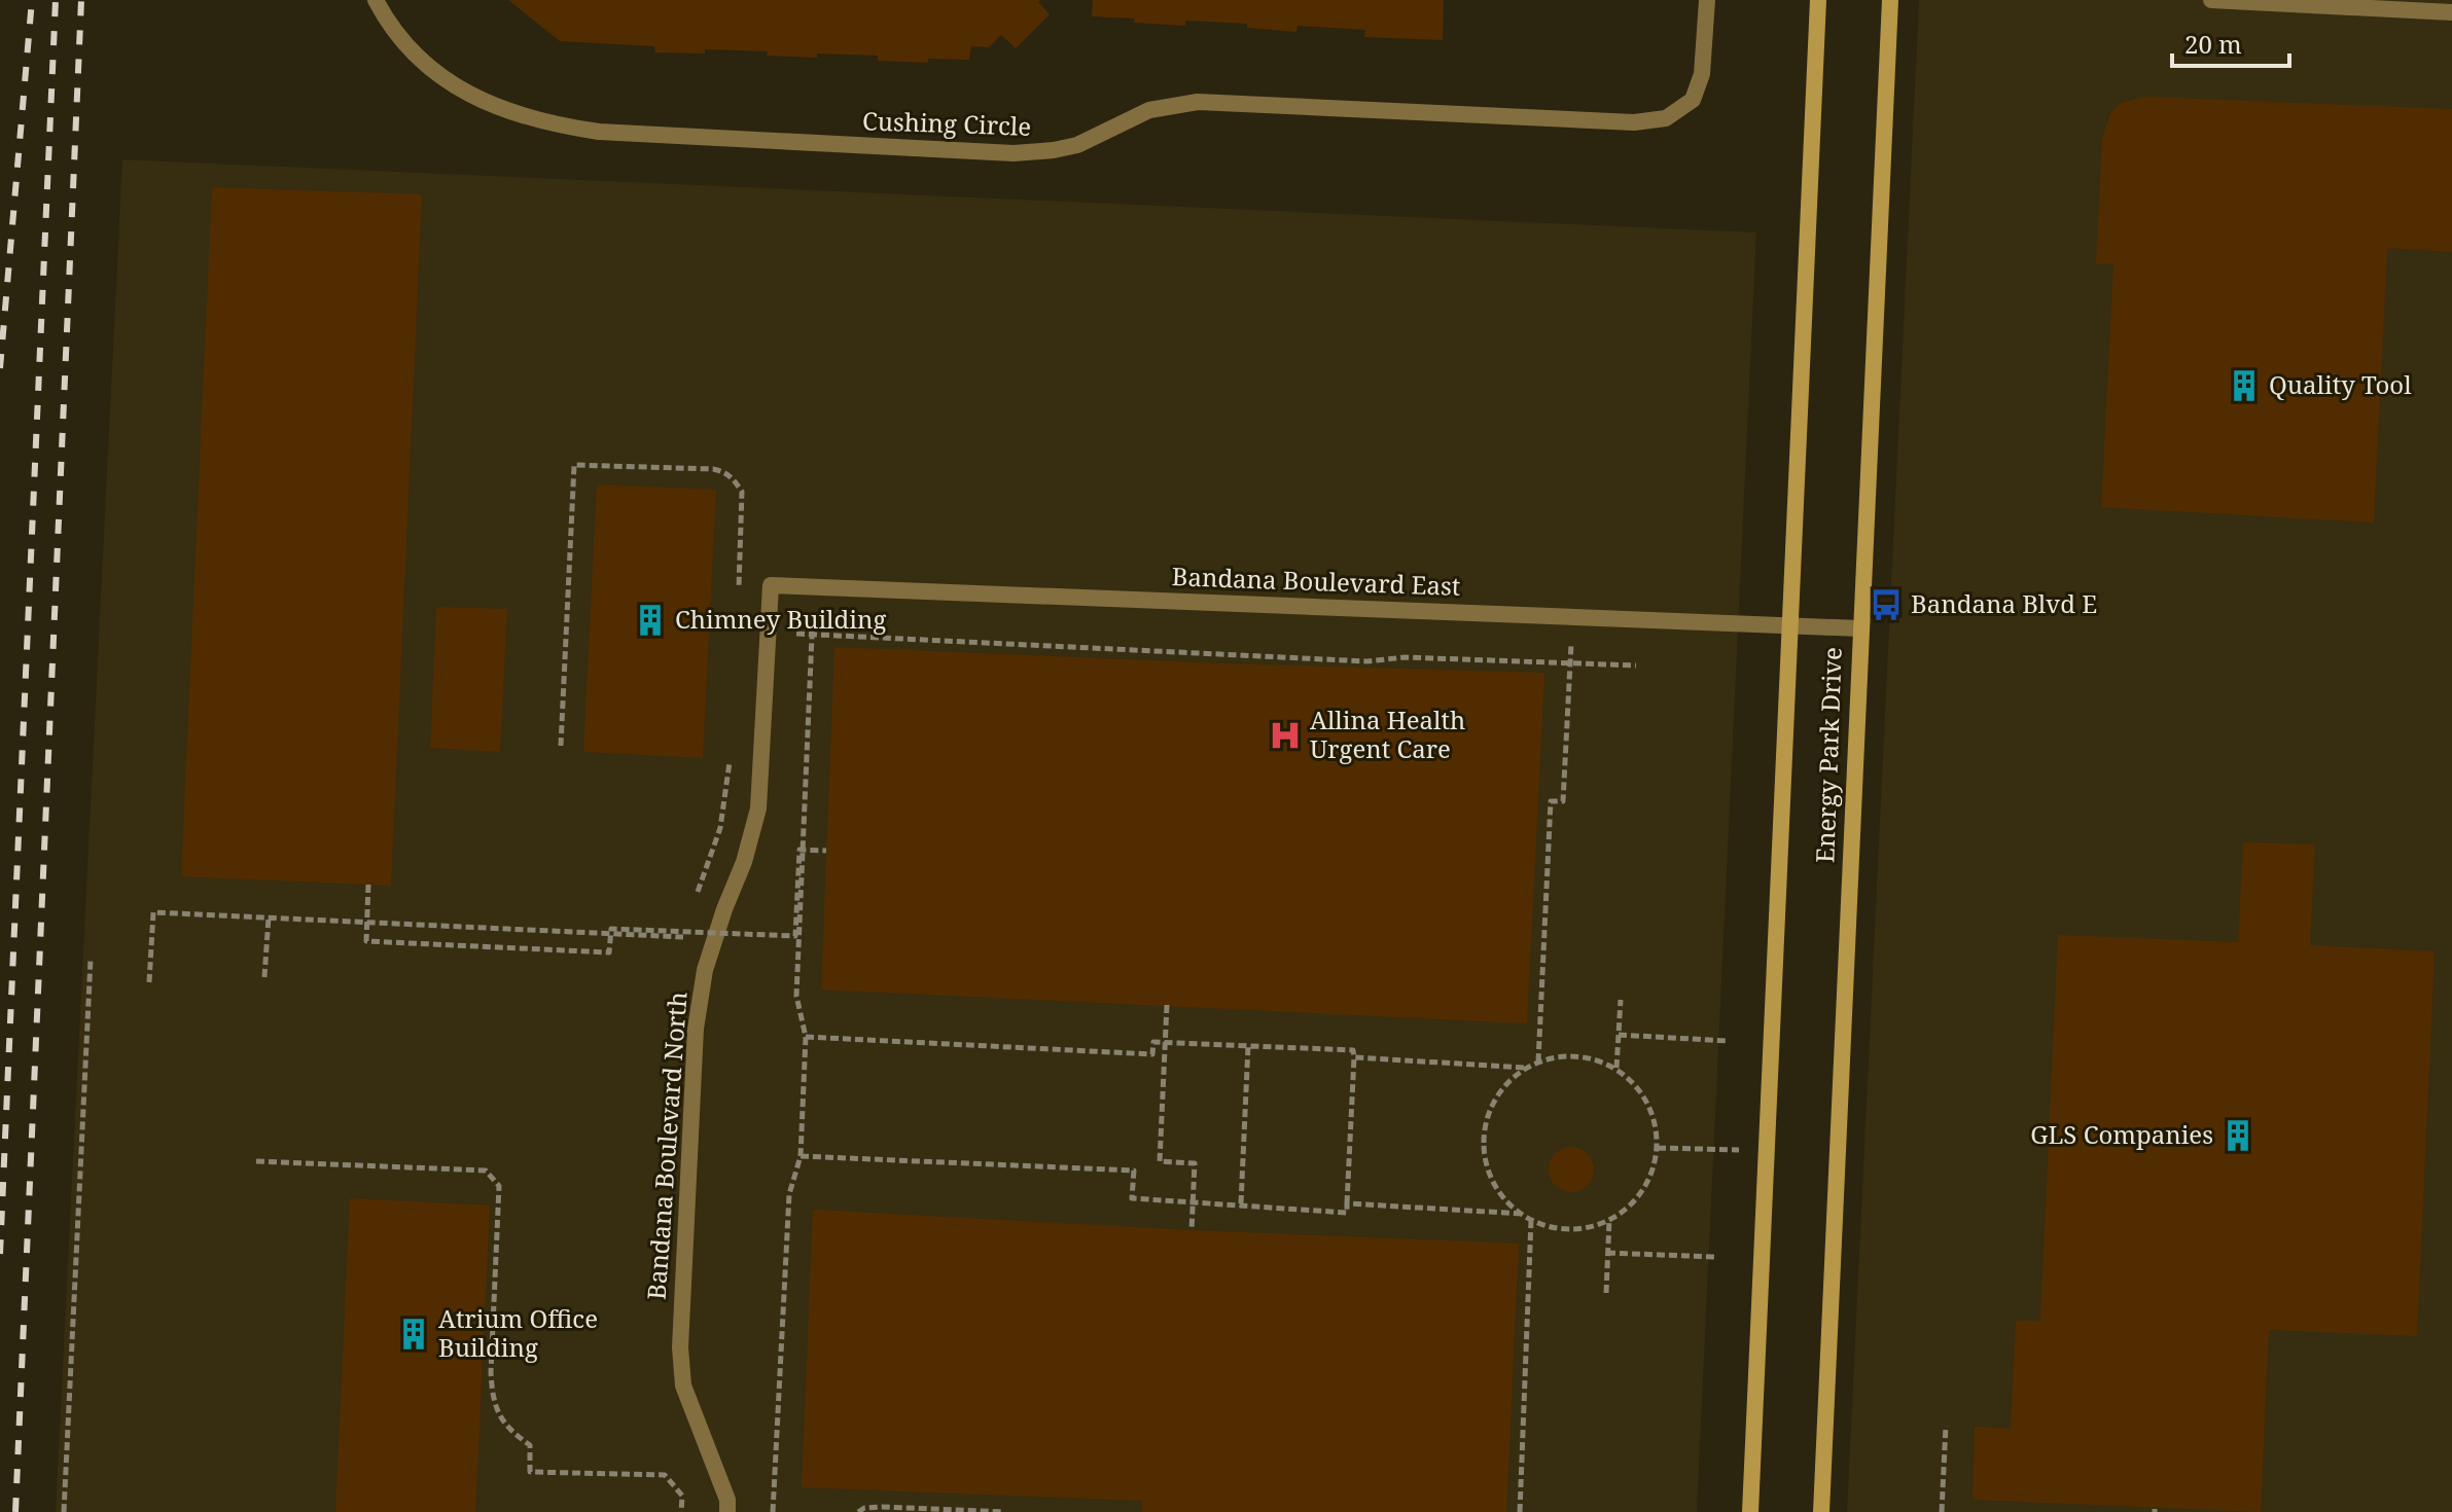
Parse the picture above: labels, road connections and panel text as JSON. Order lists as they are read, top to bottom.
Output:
{
  "streets": {
    "street": [
      "Cushing Circle",
      "Bandana Boulevard East",
      "Energy Park Drive",
      "Bandana Boulevard North"
    ]
  },
  "crossings": [
    ["Bandana Boulevard East", "Energy Park Drive"],
    ["Bandana Boulevard East", "Bandana Boulevard North"]
  ],
  "places": {
    "building": [
      "Quality Tool",
      "Chimney Building",
      "GLS Companies",
      "Atrium Office Building"
    ],
    "bus stop": ["Bandana Blvd E"],
    "hospital": ["Allina Health Urgent Care"]
  },
  "scale_bar": "20 m"
}
